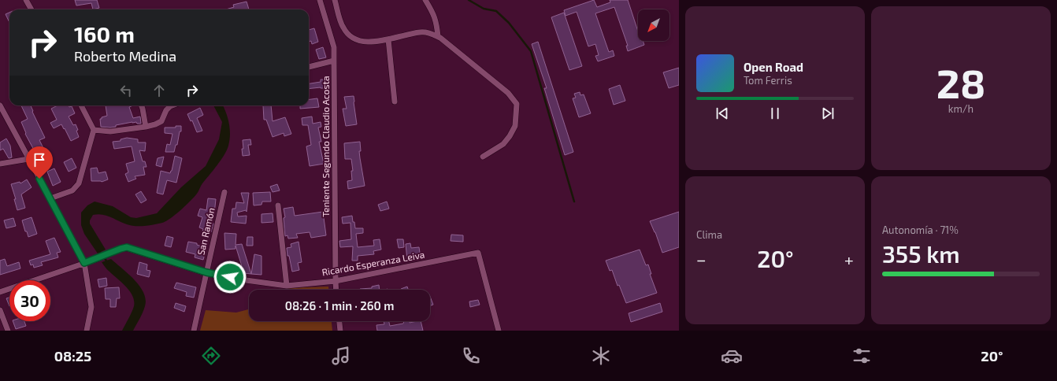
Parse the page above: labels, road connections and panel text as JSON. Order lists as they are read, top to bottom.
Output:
{
  "streets": {
    "street": ["Teniente Segundo Claudio Acosta", "San Ramón", "Ricardo Esperanza Leiva"]
  },
  "crossings": [
    ["Teniente Segundo Claudio Acosta", "Ricardo Esperanza Leiva"],
    ["San Ramón", "Ricardo Esperanza Leiva"]
  ],
  "north": "bottom left",
  "page": {
    "tile": [
      ["28", "km/h"],
      "Clima",
      ["Autonomía · 71%", "355 km"]
    ],
    "turn": ["160 m", "Roberto Medina"],
    "song": ["Open Road", "Tom Ferris"],
    "heat": ["−", "20°", "+"],
    "limit": "30",
    "trip": "08:26 · 1 min · 260 m",
    "tabs": ["08:25", "20°"]
  }
}
